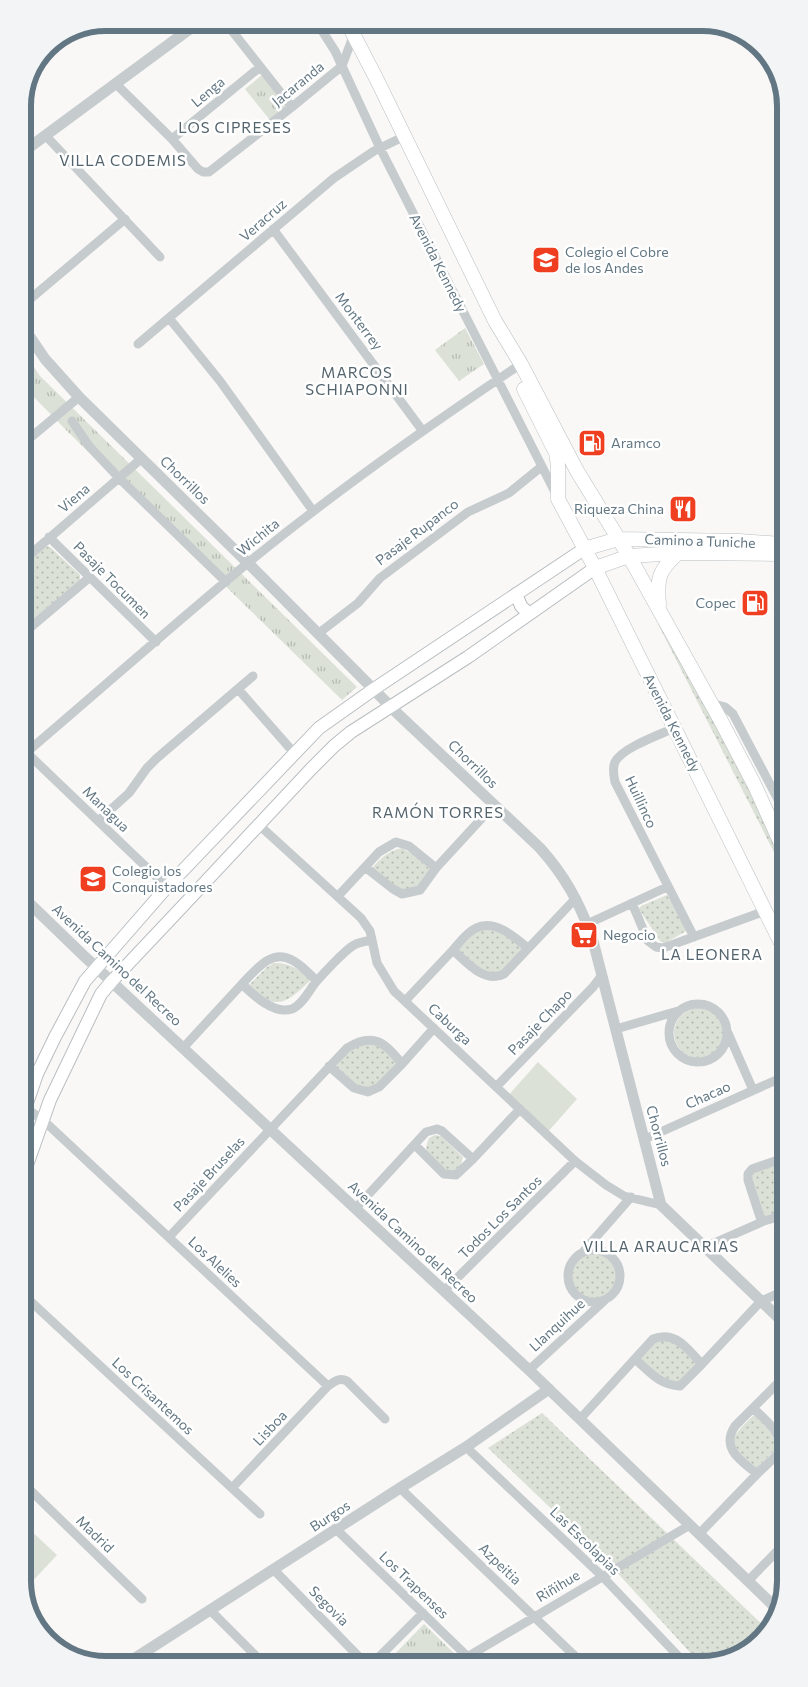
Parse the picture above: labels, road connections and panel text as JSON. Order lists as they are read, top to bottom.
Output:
{
  "streets": {
    "main road": ["Avenida Kennedy", "Camino a Tuniche"],
    "street": [
      "Jacaranda",
      "Lenga",
      "Veracruz",
      "Monterrey",
      "Chorrillos",
      "Viena",
      "Pasaje Rupanco",
      "Wichita",
      "Pasaje Tocumen",
      "Huillinco",
      "Managua",
      "Avenida Camino del Recreo",
      "Pasaje Chapo",
      "Caburga",
      "Chacao",
      "Pasaje Bruselas",
      "Todos Los Santos",
      "Los Alelies",
      "Llanquihue",
      "Los Crisantemos",
      "Lisboa",
      "Burgos",
      "Madrid",
      "Las Escolapias",
      "Azpeitia",
      "Los Trapenses",
      "Riñihue",
      "Segovia"
    ]
  },
  "crossings": [
    ["Jacaranda", "Lenga"],
    ["Jacaranda", "Avenida Kennedy"],
    ["Veracruz", "Avenida Kennedy"],
    ["Veracruz", "Monterrey"],
    ["Avenida Kennedy", "Pasaje Rupanco"],
    ["Avenida Kennedy", "Wichita"],
    ["Avenida Kennedy", "Camino a Tuniche"],
    ["Avenida Kennedy", "Huillinco"],
    ["Monterrey", "Wichita"],
    ["Chorrillos", "Viena"],
    ["Chorrillos", "Pasaje Rupanco"],
    ["Chorrillos", "Wichita"],
    ["Chorrillos", "Pasaje Chapo"],
    ["Chorrillos", "Caburga"],
    ["Chorrillos", "Chacao"],
    ["Viena", "Pasaje Tocumen"],
    ["Wichita", "Pasaje Tocumen"],
    ["Avenida Camino del Recreo", "Pasaje Bruselas"],
    ["Avenida Camino del Recreo", "Todos Los Santos"],
    ["Avenida Camino del Recreo", "Llanquihue"],
    ["Avenida Camino del Recreo", "Burgos"],
    ["Avenida Camino del Recreo", "Riñihue"],
    ["Pasaje Chapo", "Caburga"],
    ["Caburga", "Todos Los Santos"],
    ["Pasaje Bruselas", "Los Alelies"],
    ["Los Alelies", "Lisboa"],
    ["Los Crisantemos", "Lisboa"],
    ["Burgos", "Las Escolapias"],
    ["Burgos", "Azpeitia"],
    ["Burgos", "Los Trapenses"],
    ["Burgos", "Segovia"],
    ["Las Escolapias", "Riñihue"],
    ["Azpeitia", "Riñihue"]
  ],
  "districts": [
    "LOS CIPRESES",
    "VILLA CODEMIS",
    "MARCOS SCHIAPONNI",
    "RAMÓN TORRES",
    "LA LEONERA",
    "VILLA ARAUCARIAS"
  ],
  "places": {
    "school or university": ["Colegio el Cobre de los Andes", "Colegio los Conquistadores"],
    "fuel station": ["Aramco", "Copec"],
    "restaurant": ["Riqueza China"],
    "supermarket": ["Negocio"]
  }
}
